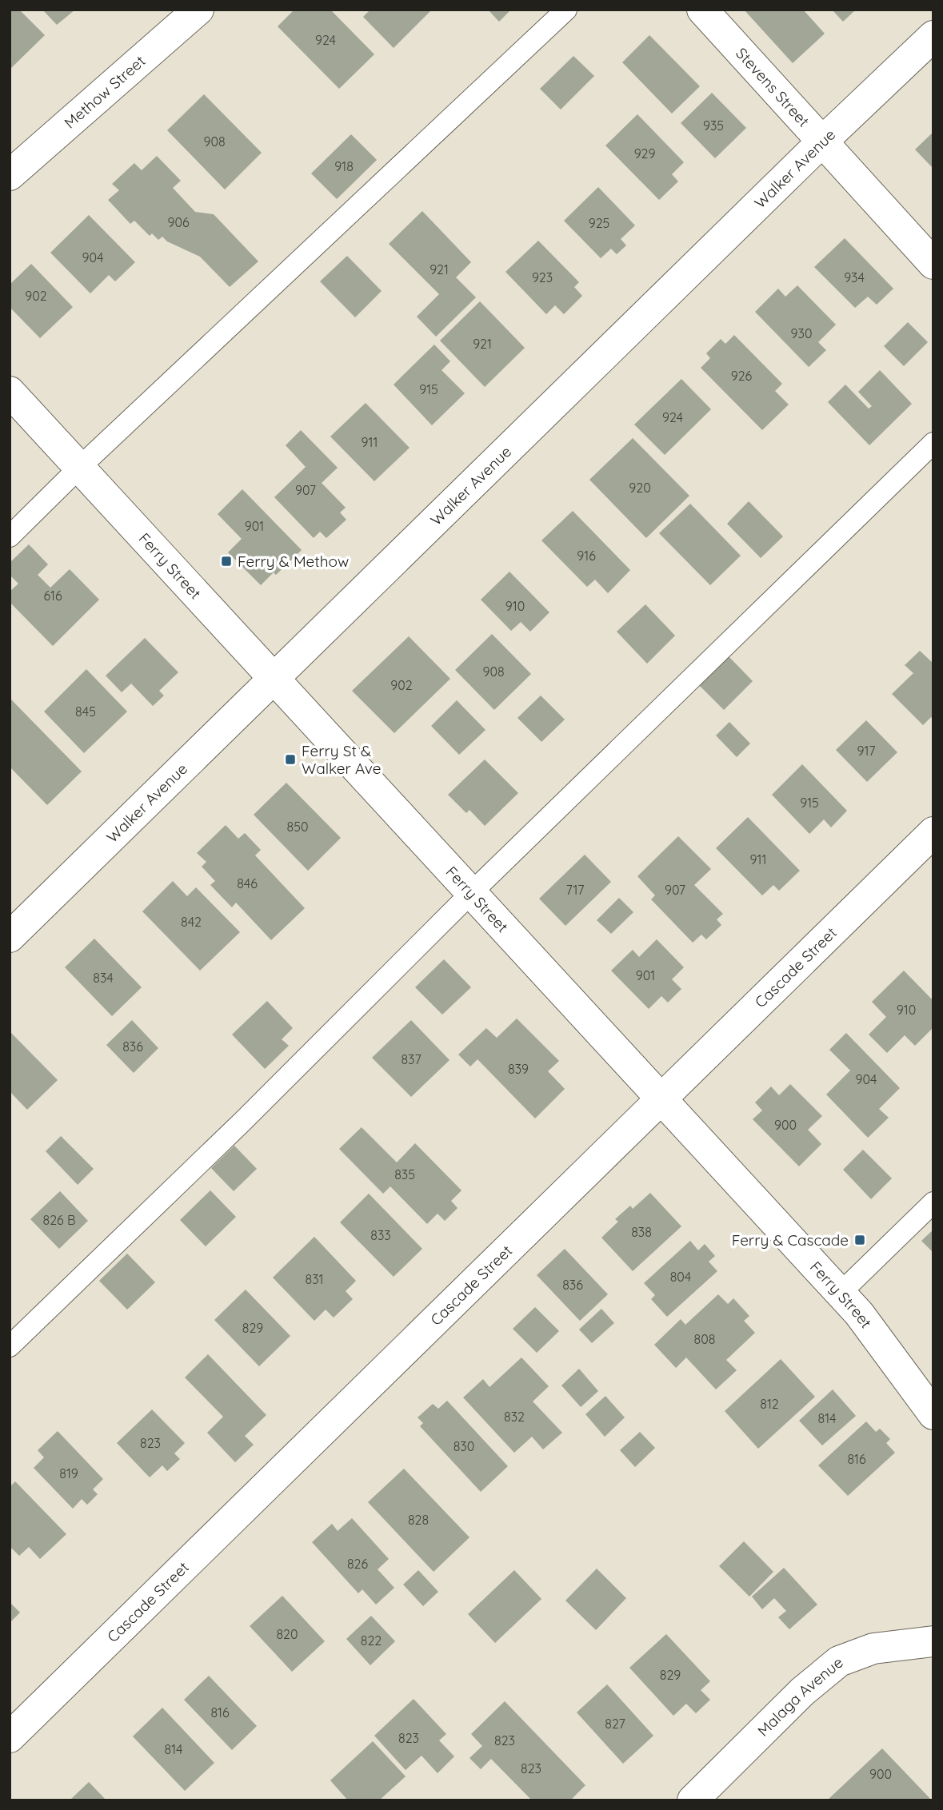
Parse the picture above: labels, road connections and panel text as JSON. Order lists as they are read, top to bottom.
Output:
{
  "streets": {
    "street": [
      "Stevens Street",
      "Methow Street",
      "Walker Avenue",
      "Ferry Street",
      "Cascade Street",
      "Malaga Avenue"
    ]
  },
  "crossings": [
    ["Stevens Street", "Walker Avenue"],
    ["Walker Avenue", "Ferry Street"],
    ["Ferry Street", "Cascade Street"]
  ],
  "places": {
    "transit": ["Ferry & Methow", "Ferry St & Walker Ave", "Ferry & Cascade"]
  },
  "house_numbers": [
    "924",
    "935",
    "908",
    "929",
    "918",
    "906",
    "925",
    "904",
    "921",
    "923",
    "934",
    "902",
    "930",
    "921",
    "926",
    "915",
    "924",
    "911",
    "920",
    "907",
    "901",
    "916",
    "616",
    "910",
    "908",
    "902",
    "845",
    "917",
    "915",
    "850",
    "911",
    "846",
    "717",
    "907",
    "842",
    "901",
    "834",
    "910",
    "836",
    "837",
    "839",
    "904",
    "900",
    "835",
    "826 B",
    "838",
    "833",
    "804",
    "831",
    "836",
    "829",
    "808",
    "812",
    "832",
    "814",
    "823",
    "830",
    "816",
    "819",
    "828",
    "826",
    "820",
    "822",
    "829",
    "816",
    "827",
    "823",
    "823",
    "814",
    "823",
    "900"
  ]
}
